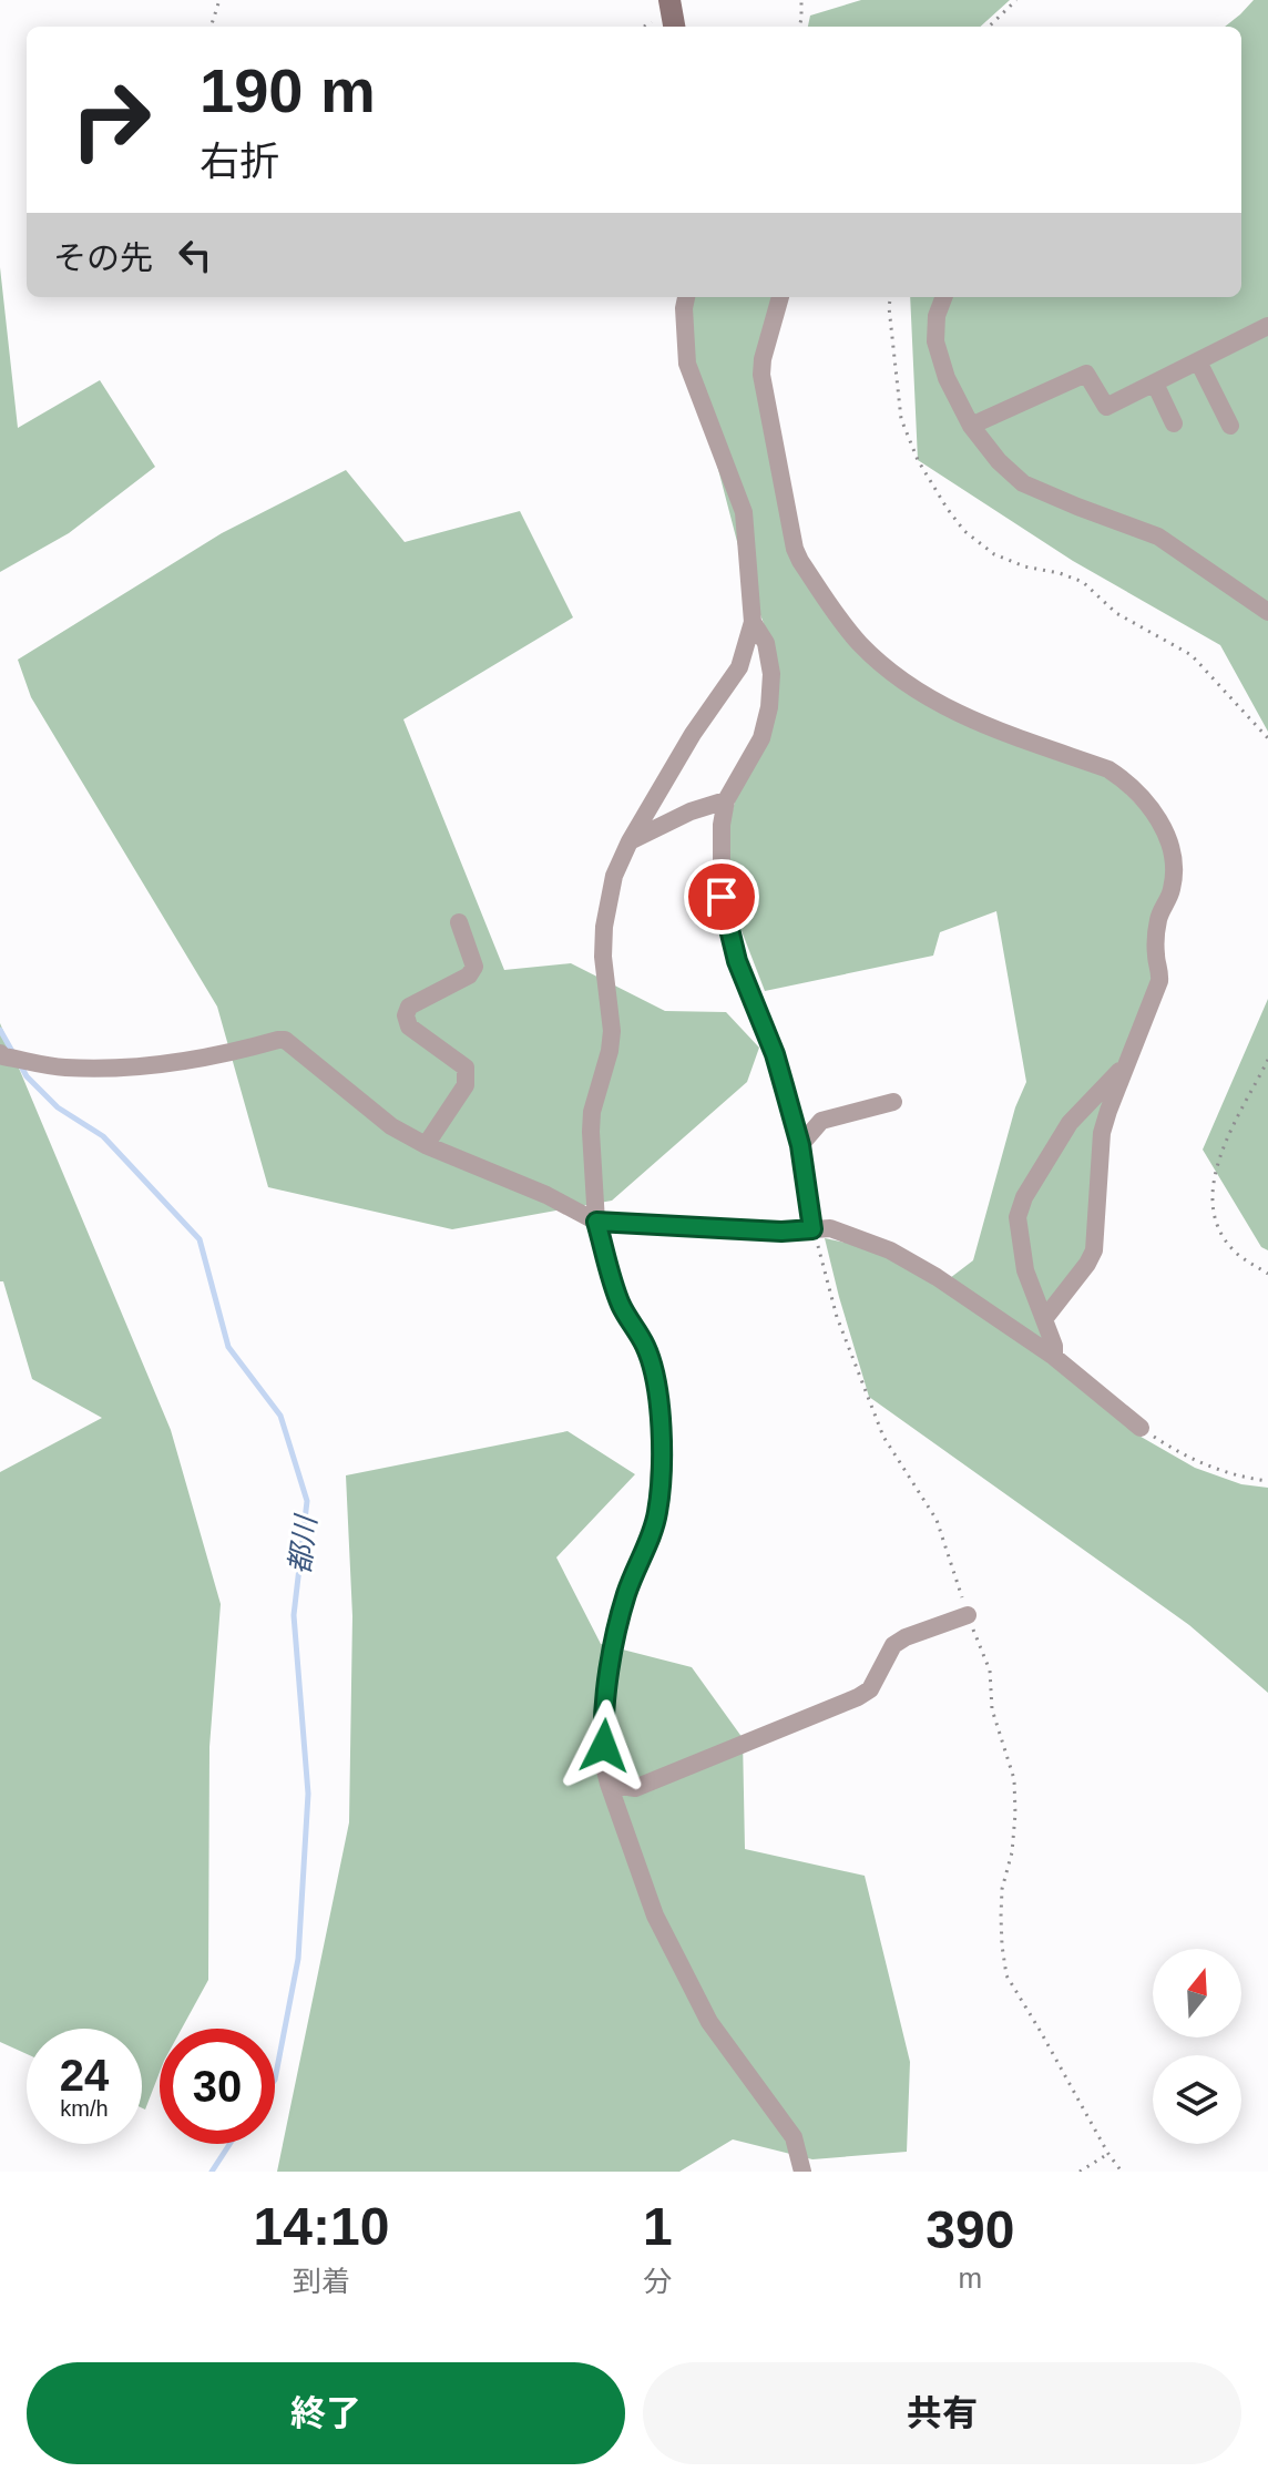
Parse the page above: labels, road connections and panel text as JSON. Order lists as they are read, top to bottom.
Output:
{
  "water": ["都川"],
  "north": "top",
  "page": {
    "turn": ["190 m", "右折"],
    "then": "その先",
    "speed": "24 km/h",
    "limit": "30",
    "eta": [
      "14:10",
      "到着",
      "1",
      "分",
      "390",
      "m"
    ],
    "buttons": ["終了", "共有"]
  }
}
